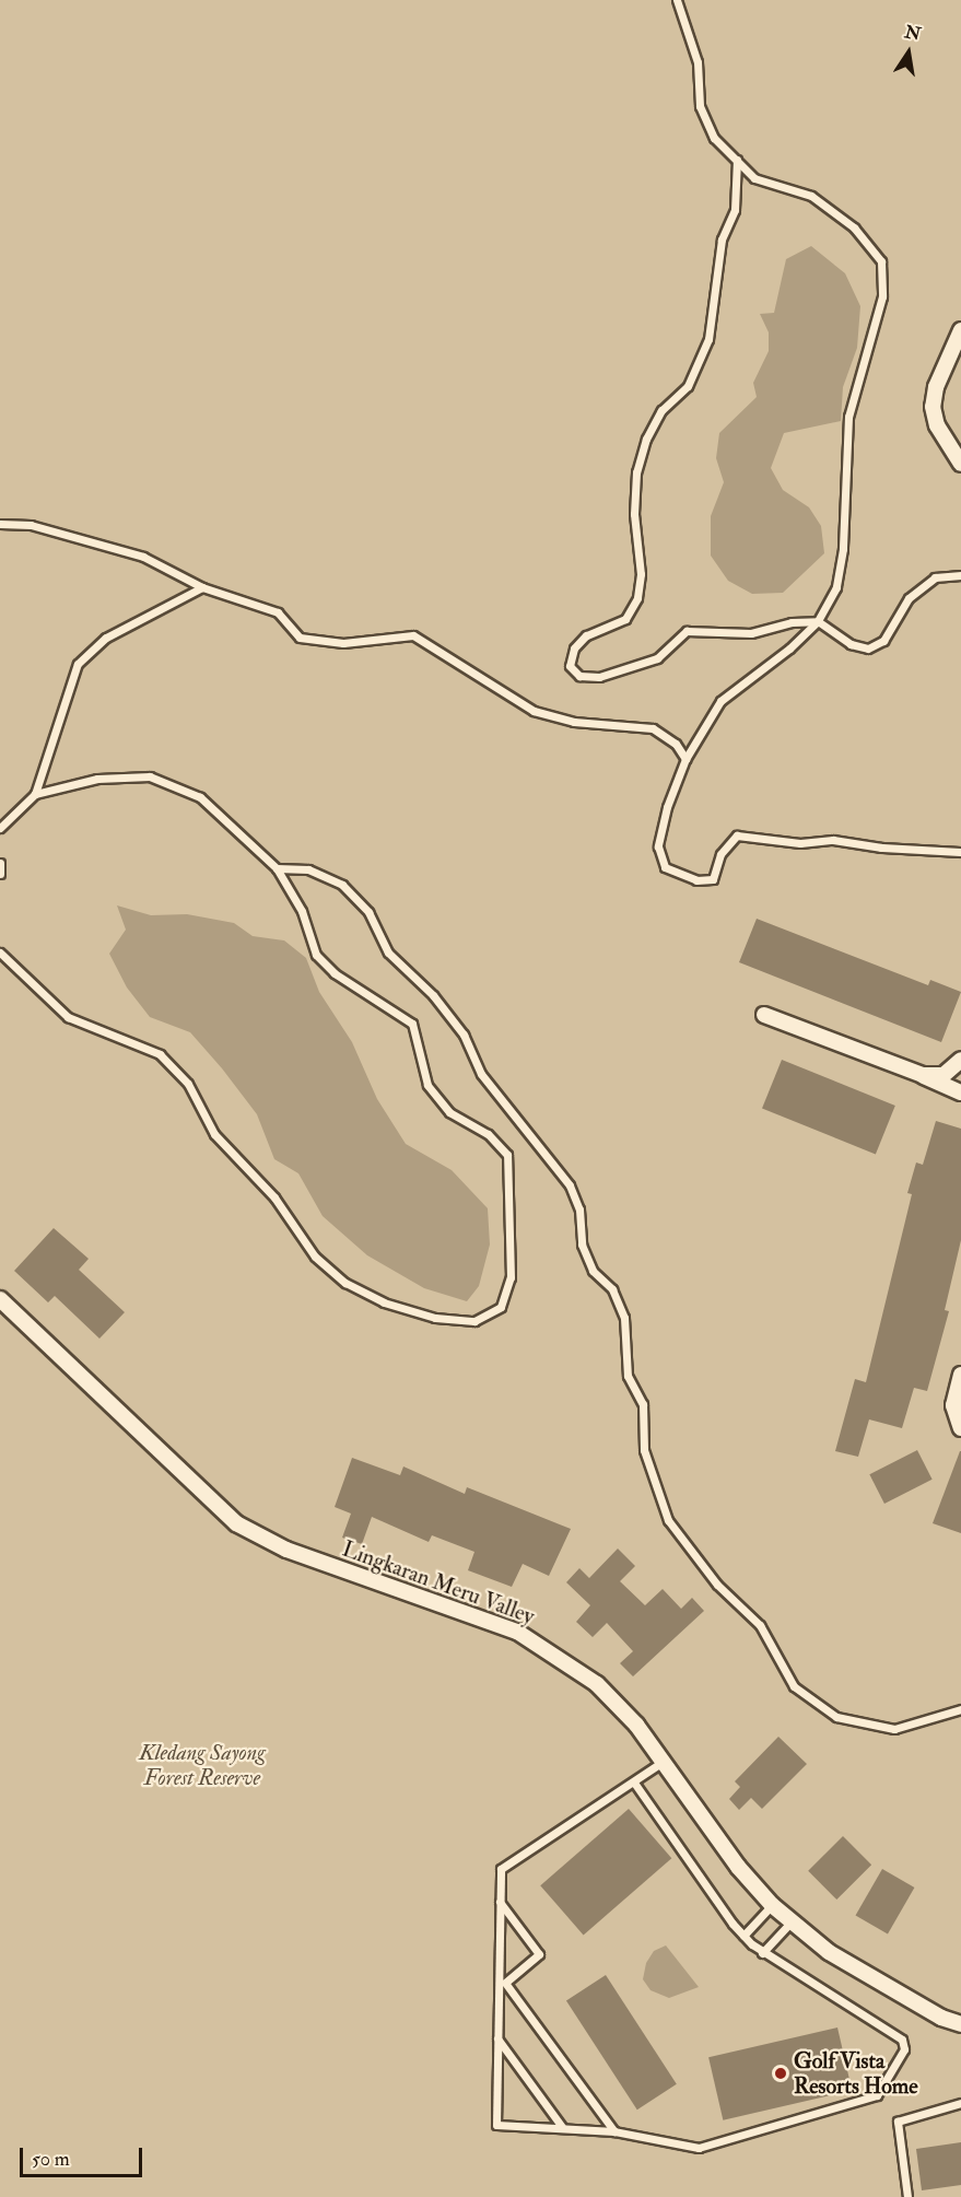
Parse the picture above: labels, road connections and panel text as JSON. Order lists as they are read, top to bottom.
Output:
{
  "streets": {
    "street": ["Lingkaran Meru Valley"]
  },
  "parks": ["Kledang Sayong Forest Reserve"],
  "places": ["Golf Vista Resorts Home"],
  "scale_bar": "50 m",
  "north": "top"
}
